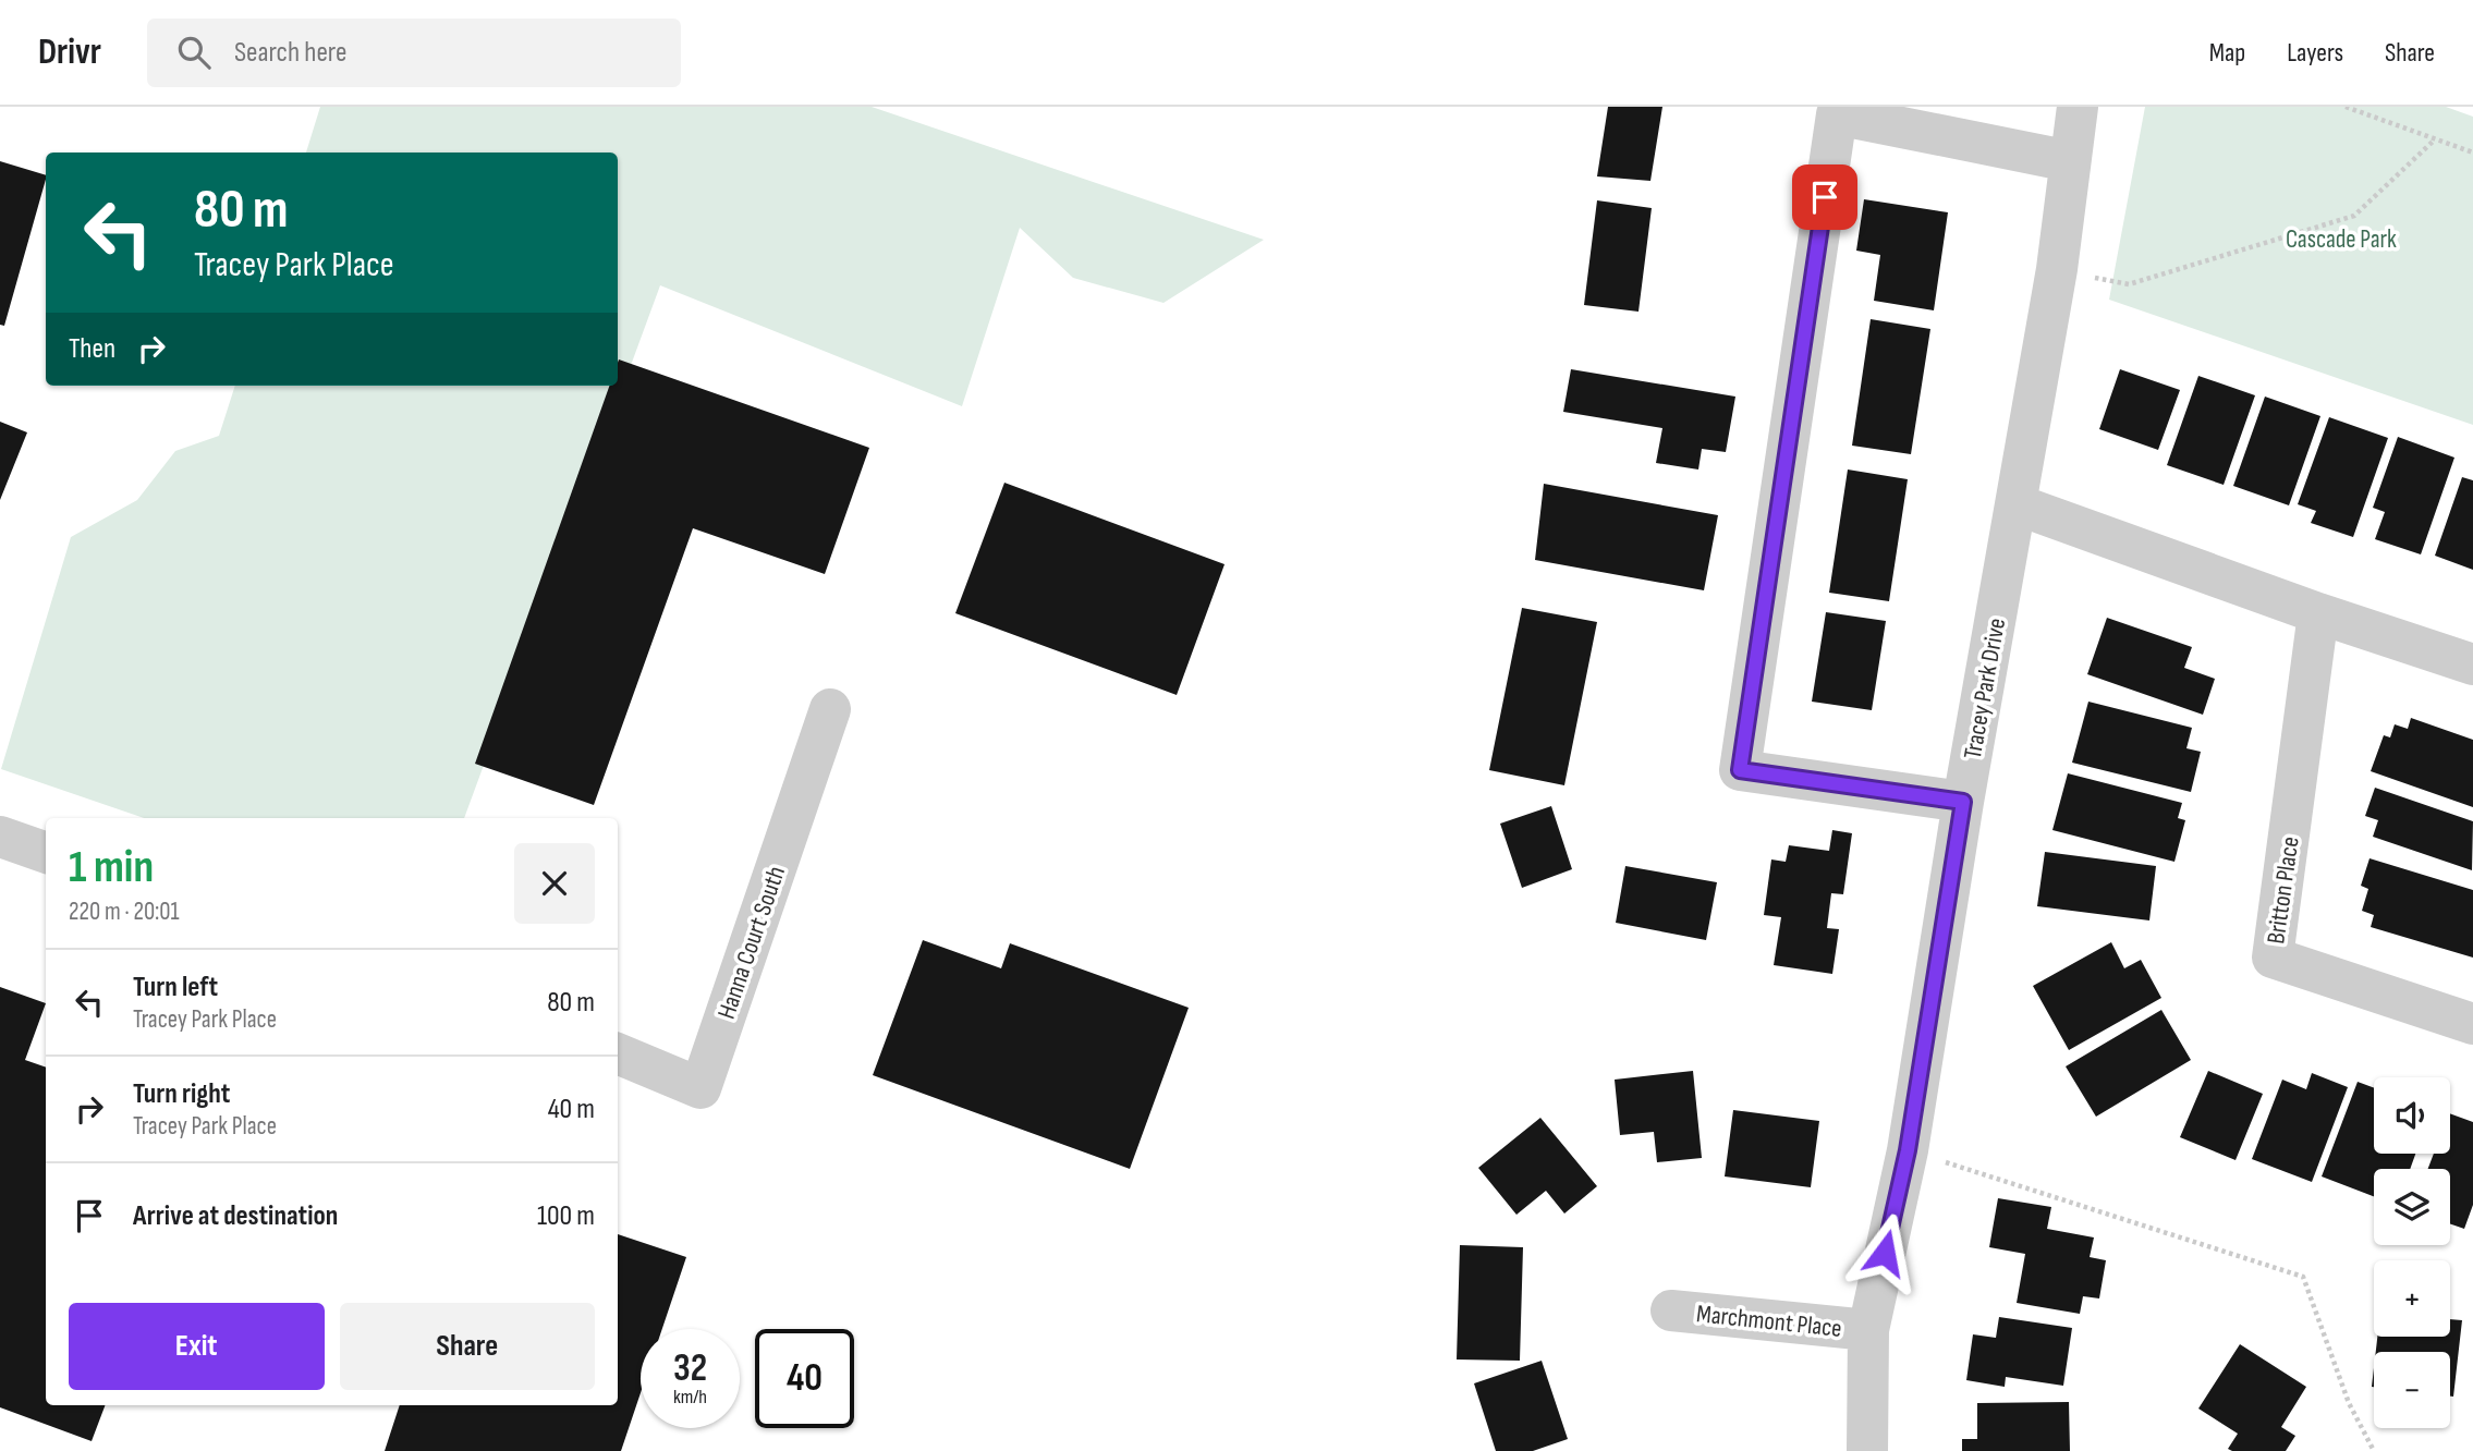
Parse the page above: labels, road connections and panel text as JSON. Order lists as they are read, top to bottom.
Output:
{
  "streets": {
    "street": [
      "Tracey Park Drive",
      "Britton Place",
      "Hanna Court South",
      "Marchmont Place"
    ]
  },
  "crossings": [
    ["Tracey Park Drive", "Marchmont Place"]
  ],
  "parks": ["Cascade Park"],
  "page": {
    "header": "Drivr",
    "search": "Search here",
    "nav": ["Map", "Layers", "Share"],
    "turn": ["80 m", "Tracey Park Place"],
    "then": "Then",
    "heading": ["1 min", "220 m · 20:01"],
    "list": [
      {
        "name": "Turn left",
        "note": "Tracey Park Place",
        "value": "80 m"
      },
      {
        "name": "Turn right",
        "note": "Tracey Park Place",
        "value": "40 m"
      },
      {
        "name": "Arrive at destination",
        "value": "100 m"
      }
    ],
    "map_buttons": ["+", "−"],
    "buttons": ["Exit", "Share"],
    "speed": "32 km/h",
    "limit": "40"
  }
}
